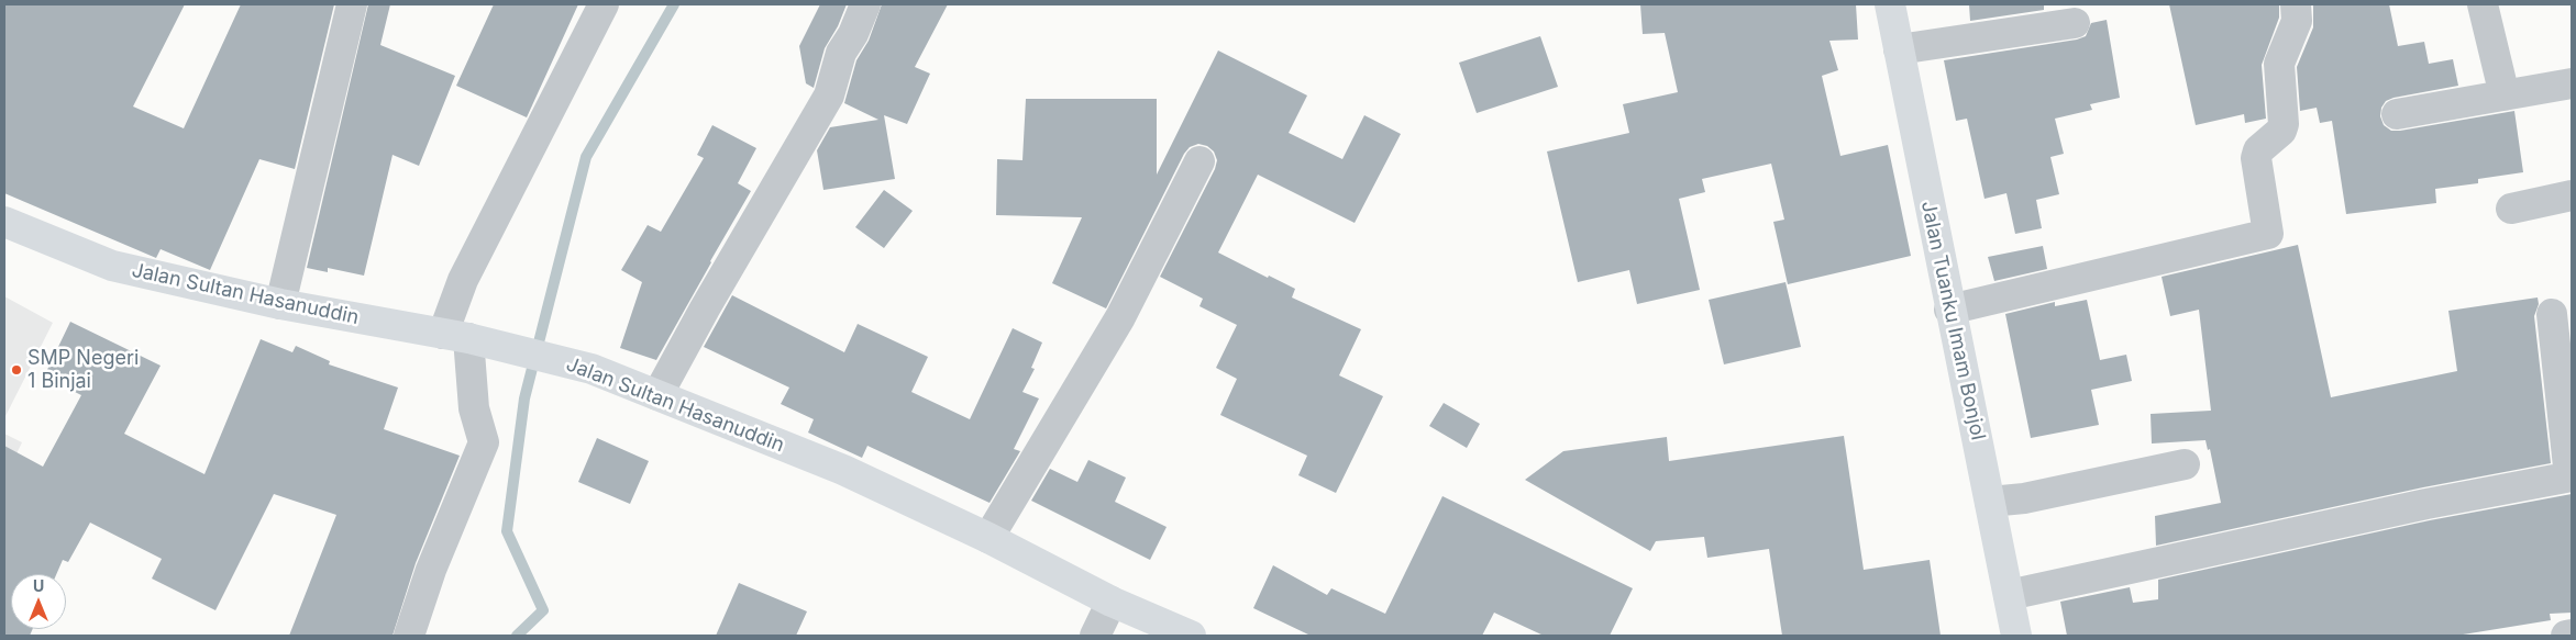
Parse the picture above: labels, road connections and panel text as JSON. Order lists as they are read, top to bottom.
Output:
{
  "streets": {
    "main road": ["Jalan Sultan Hasanuddin", "Jalan Tuanku Imam Bonjol"]
  },
  "places": ["SMP Negeri 1 Binjai"],
  "north": "top"
}
